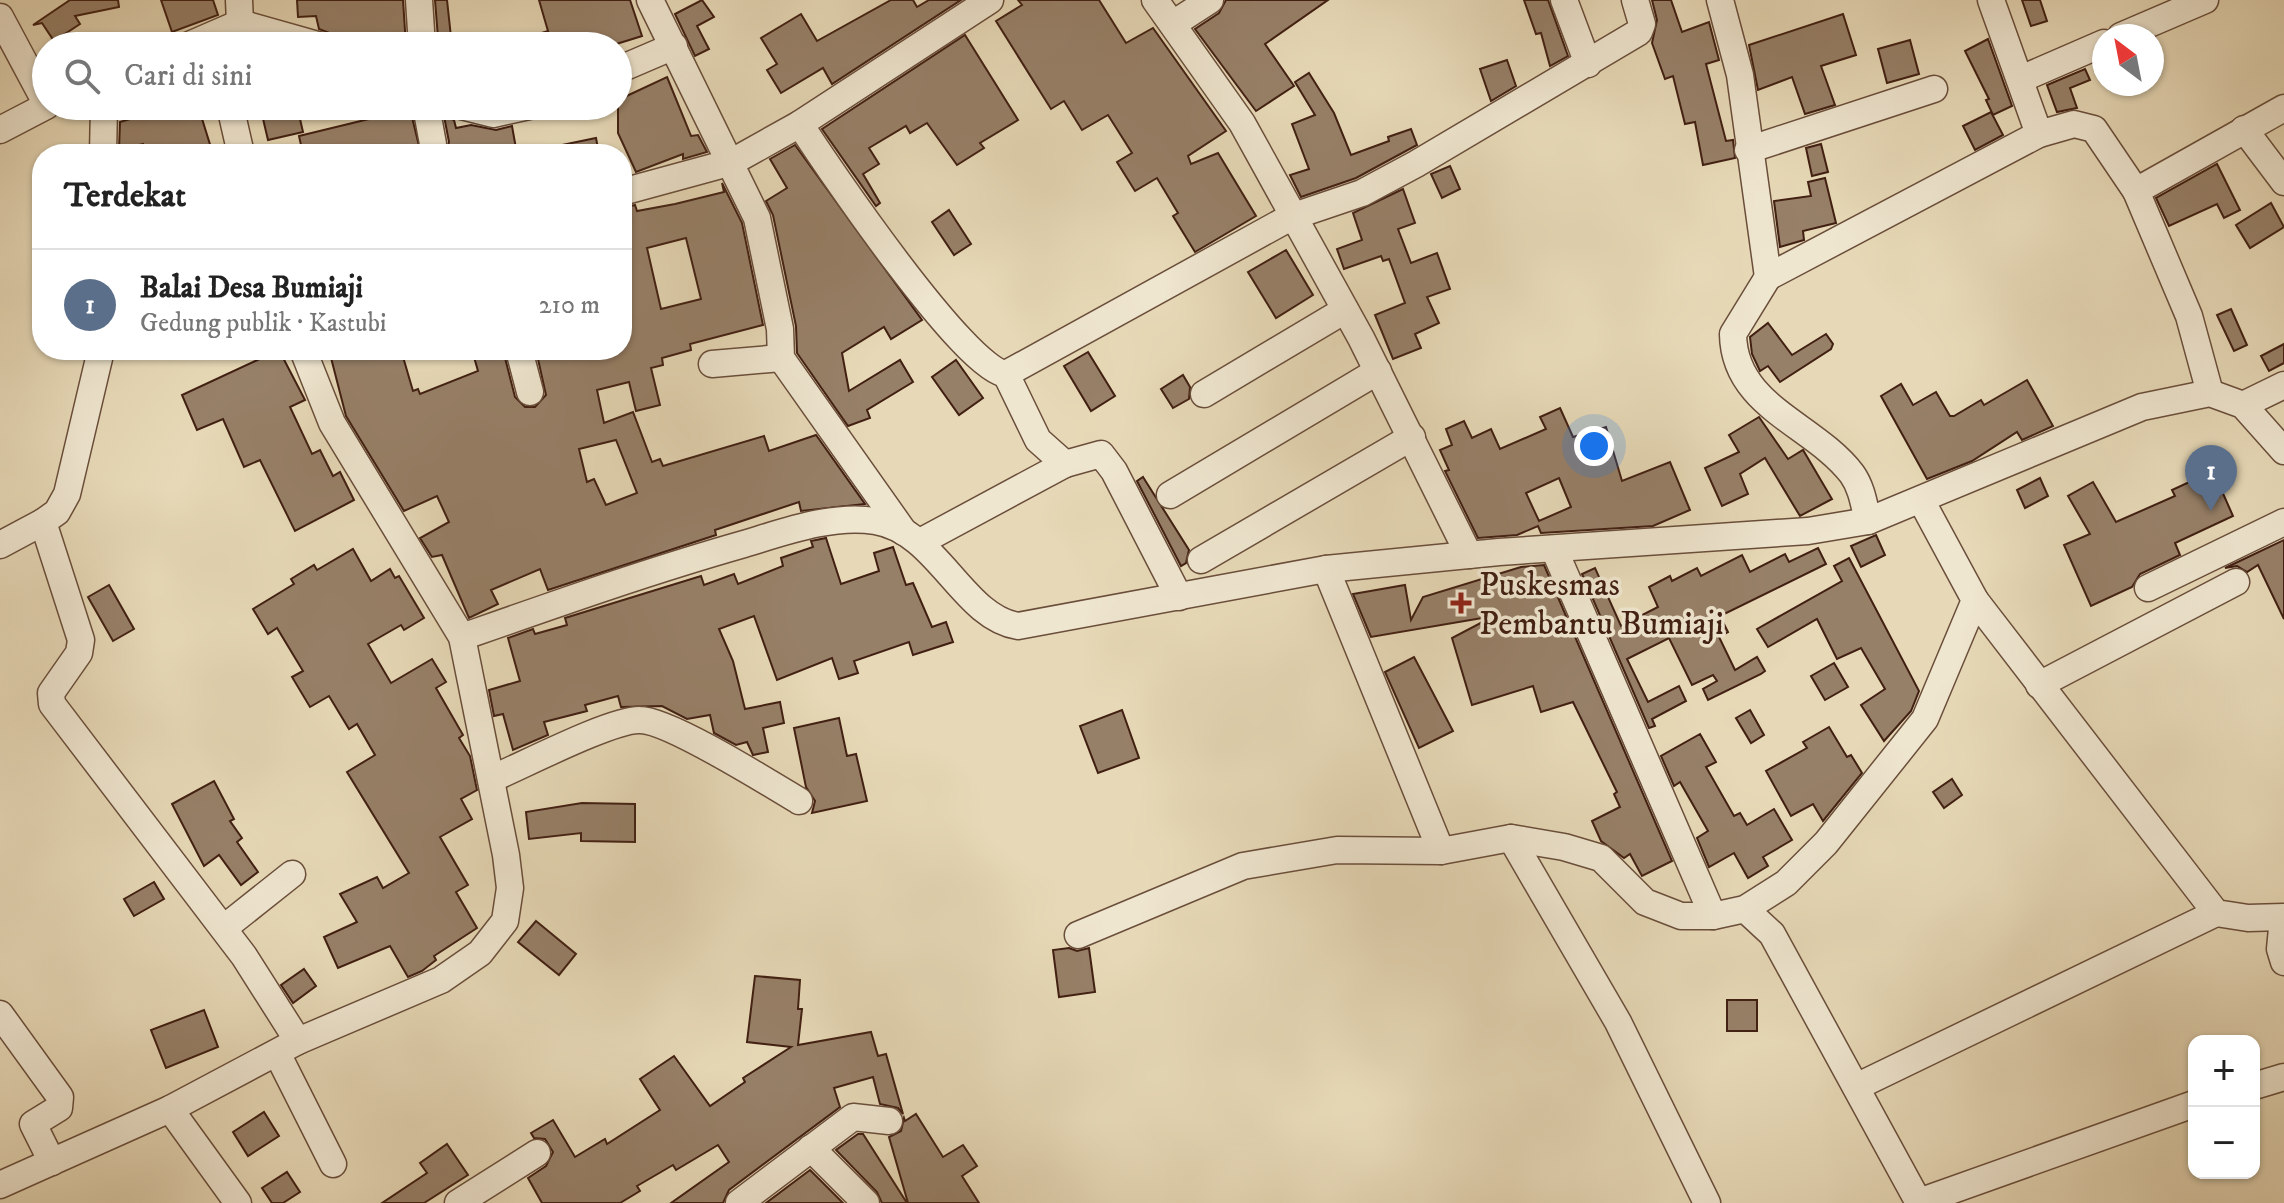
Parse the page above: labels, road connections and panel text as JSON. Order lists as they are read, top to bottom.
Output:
{
  "places": {
    "health": ["Puskesmas Pembantu Bumiaji"]
  },
  "north": "top left",
  "page": {
    "search": "Cari di sini",
    "heading": "Terdekat",
    "list": [
      {
        "mark": "1",
        "name": "Balai Desa Bumiaji",
        "note": "Gedung publik · Kastubi",
        "value": "210 m"
      }
    ],
    "pins": "1",
    "map_buttons": ["+", "−"]
  }
}
